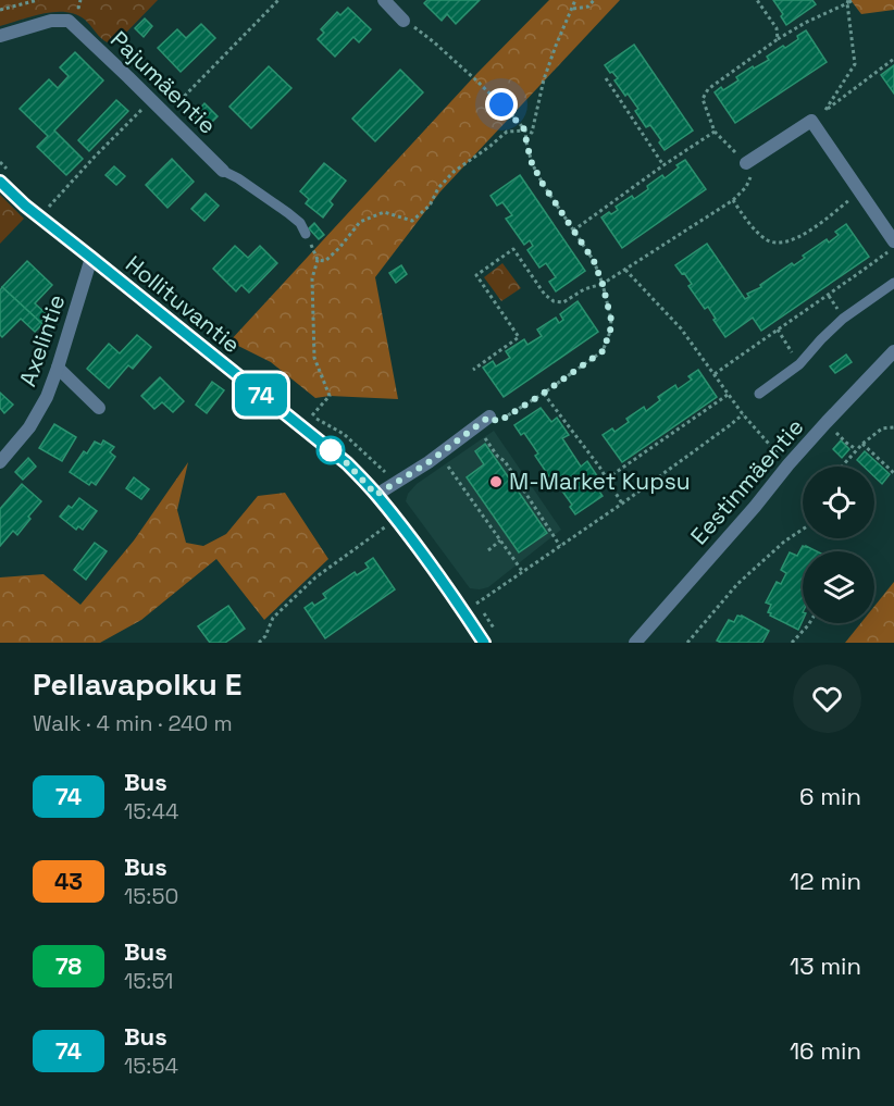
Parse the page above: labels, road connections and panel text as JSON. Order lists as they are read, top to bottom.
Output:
{
  "streets": {
    "street": [
      "Pajumäentie",
      "Hollituvantie",
      "Axelintie",
      "Eestinmäentie"
    ]
  },
  "crossings": [
    ["Hollituvantie", "Axelintie"]
  ],
  "places": ["M-Market Kupsu"],
  "lines": ["bus line 74"],
  "page": {
    "on_map": "74",
    "heading": ["Pellavapolku E", "Walk · 4 min · 240 m"],
    "list": [
      {
        "mark": "74",
        "name": "Bus",
        "note": "15:44",
        "value": "6 min"
      },
      {
        "mark": "43",
        "name": "Bus",
        "note": "15:50",
        "value": "12 min"
      },
      {
        "mark": "78",
        "name": "Bus",
        "note": "15:51",
        "value": "13 min"
      },
      {
        "mark": "74",
        "name": "Bus",
        "note": "15:54",
        "value": "16 min"
      }
    ]
  }
}
